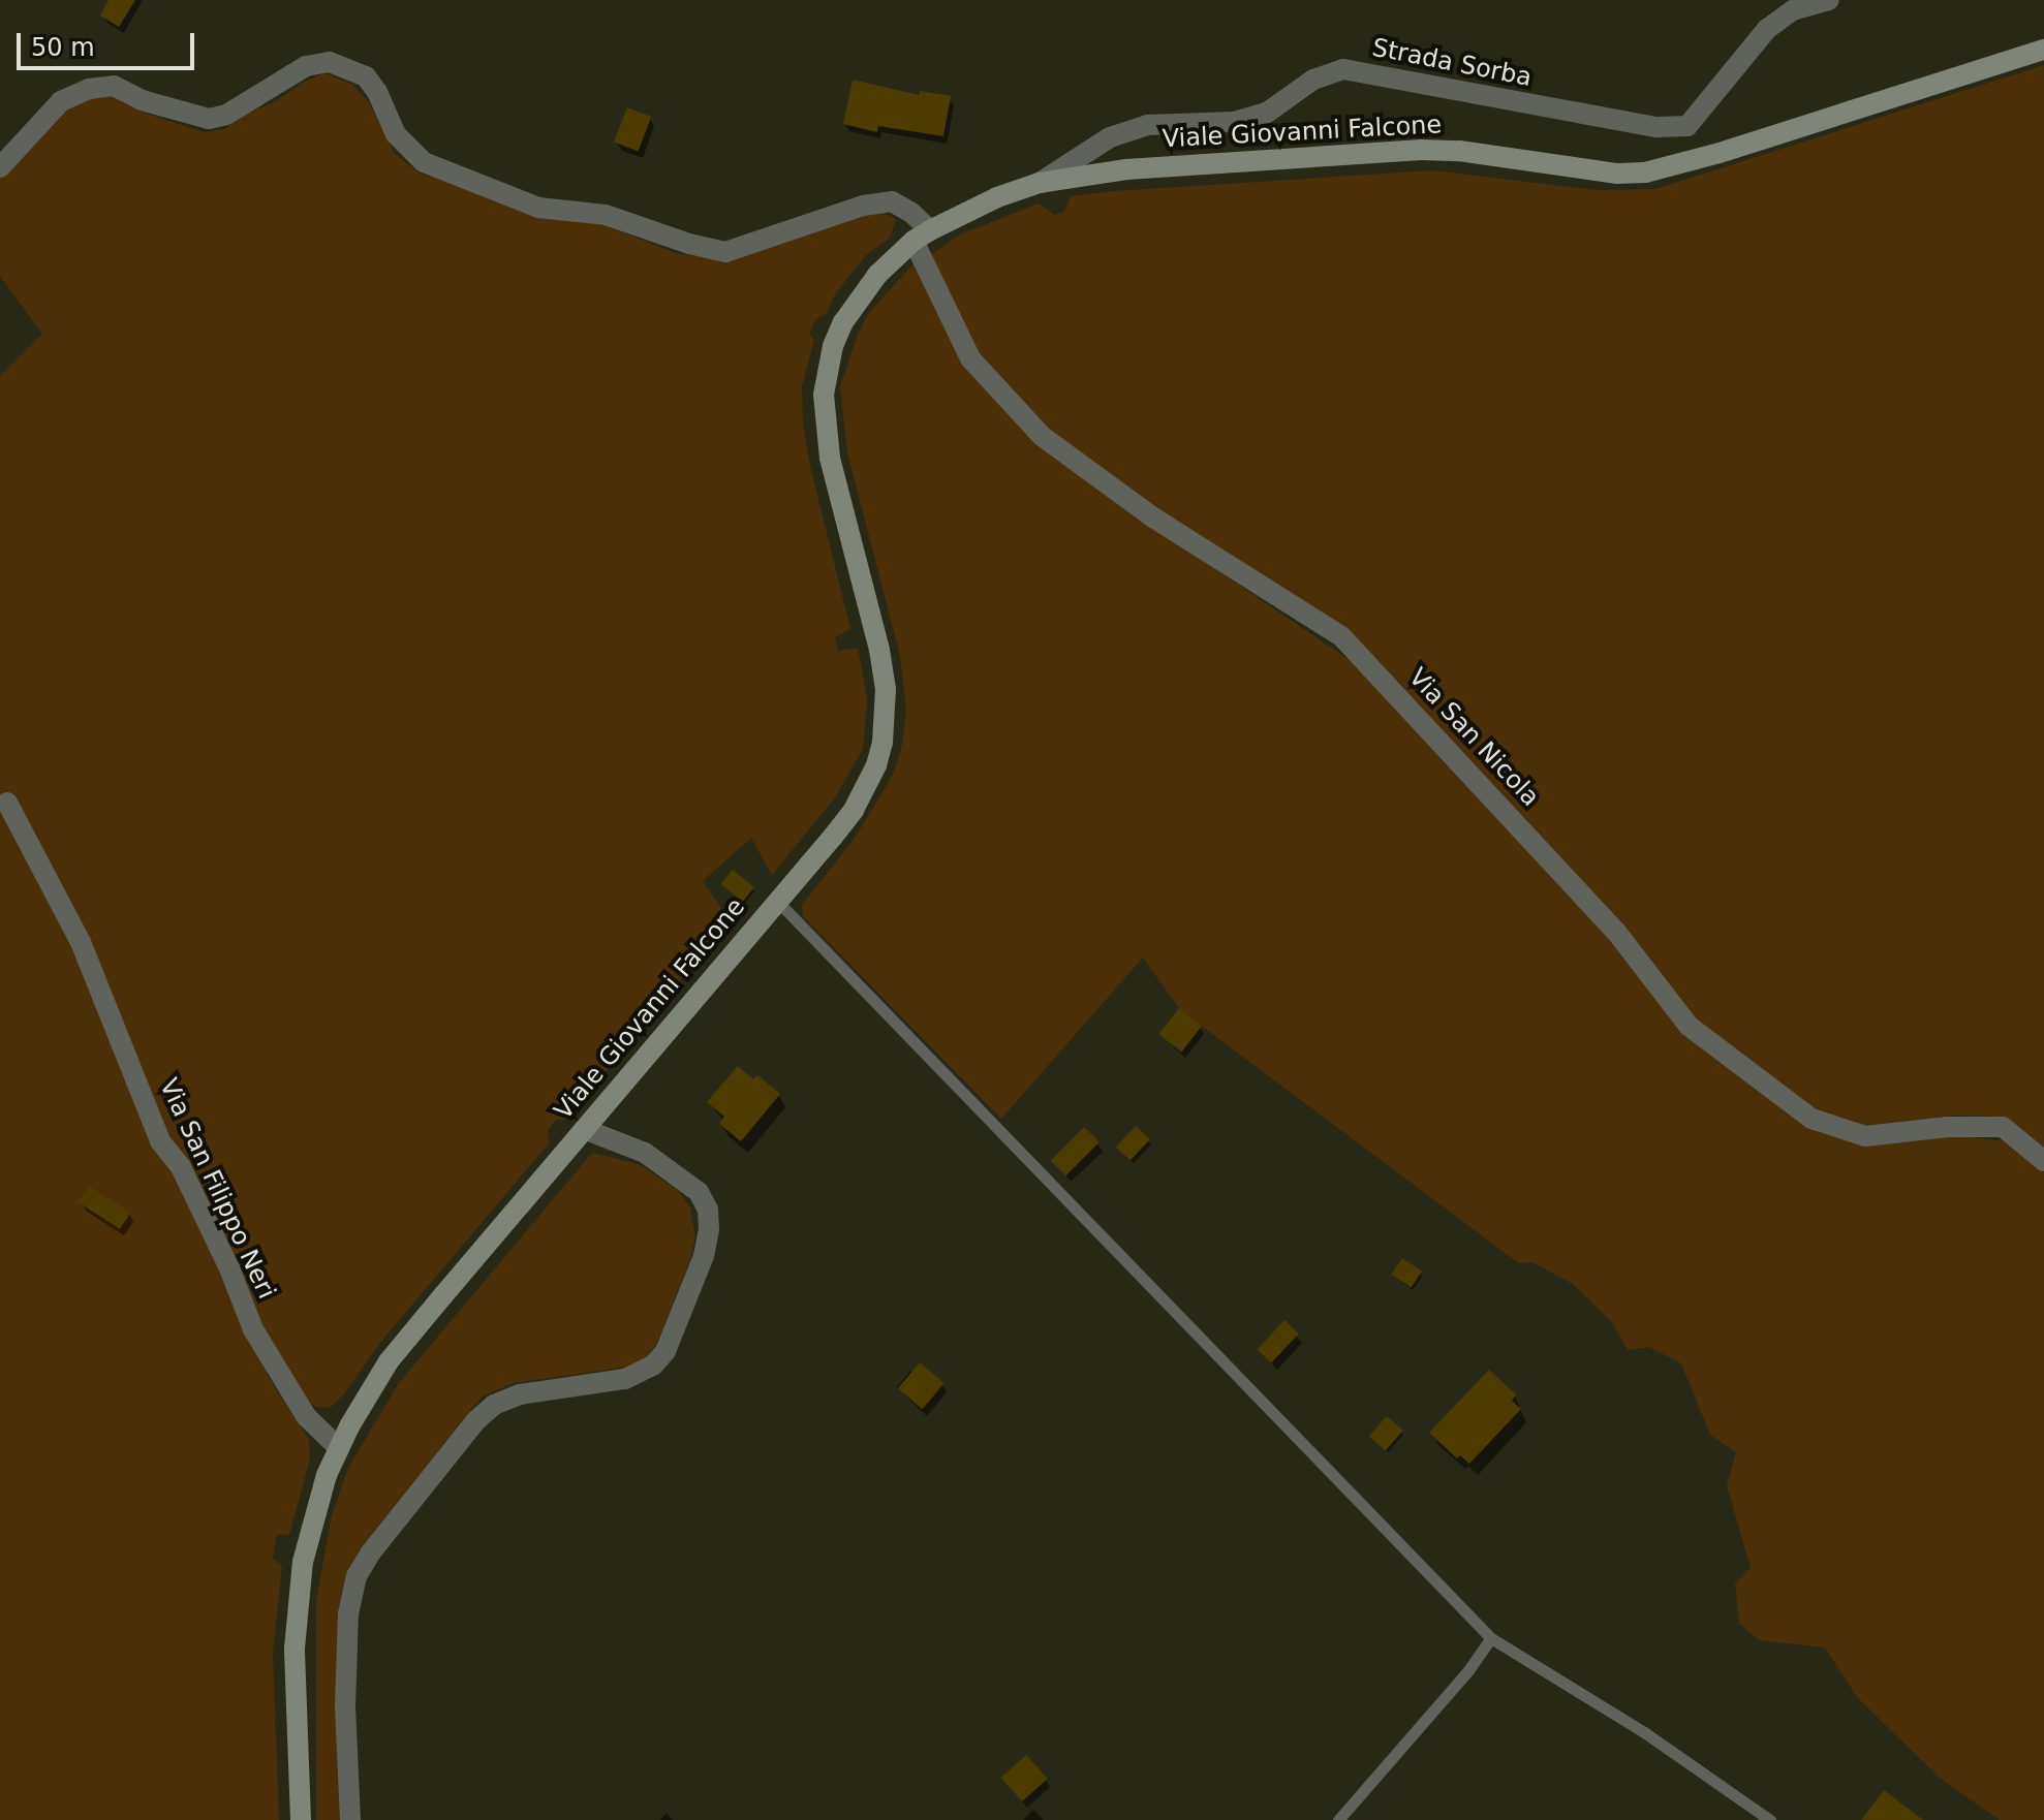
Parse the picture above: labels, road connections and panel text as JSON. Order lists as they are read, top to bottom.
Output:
{
  "streets": {
    "street": [
      "Strada Sorba",
      "Viale Giovanni Falcone",
      "Via San Nicola",
      "Via San Filippo Neri"
    ]
  },
  "crossings": [
    ["Strada Sorba", "Viale Giovanni Falcone"],
    ["Viale Giovanni Falcone", "Via San Nicola"],
    ["Viale Giovanni Falcone", "Via San Filippo Neri"]
  ],
  "scale_bar": "50 m"
}
